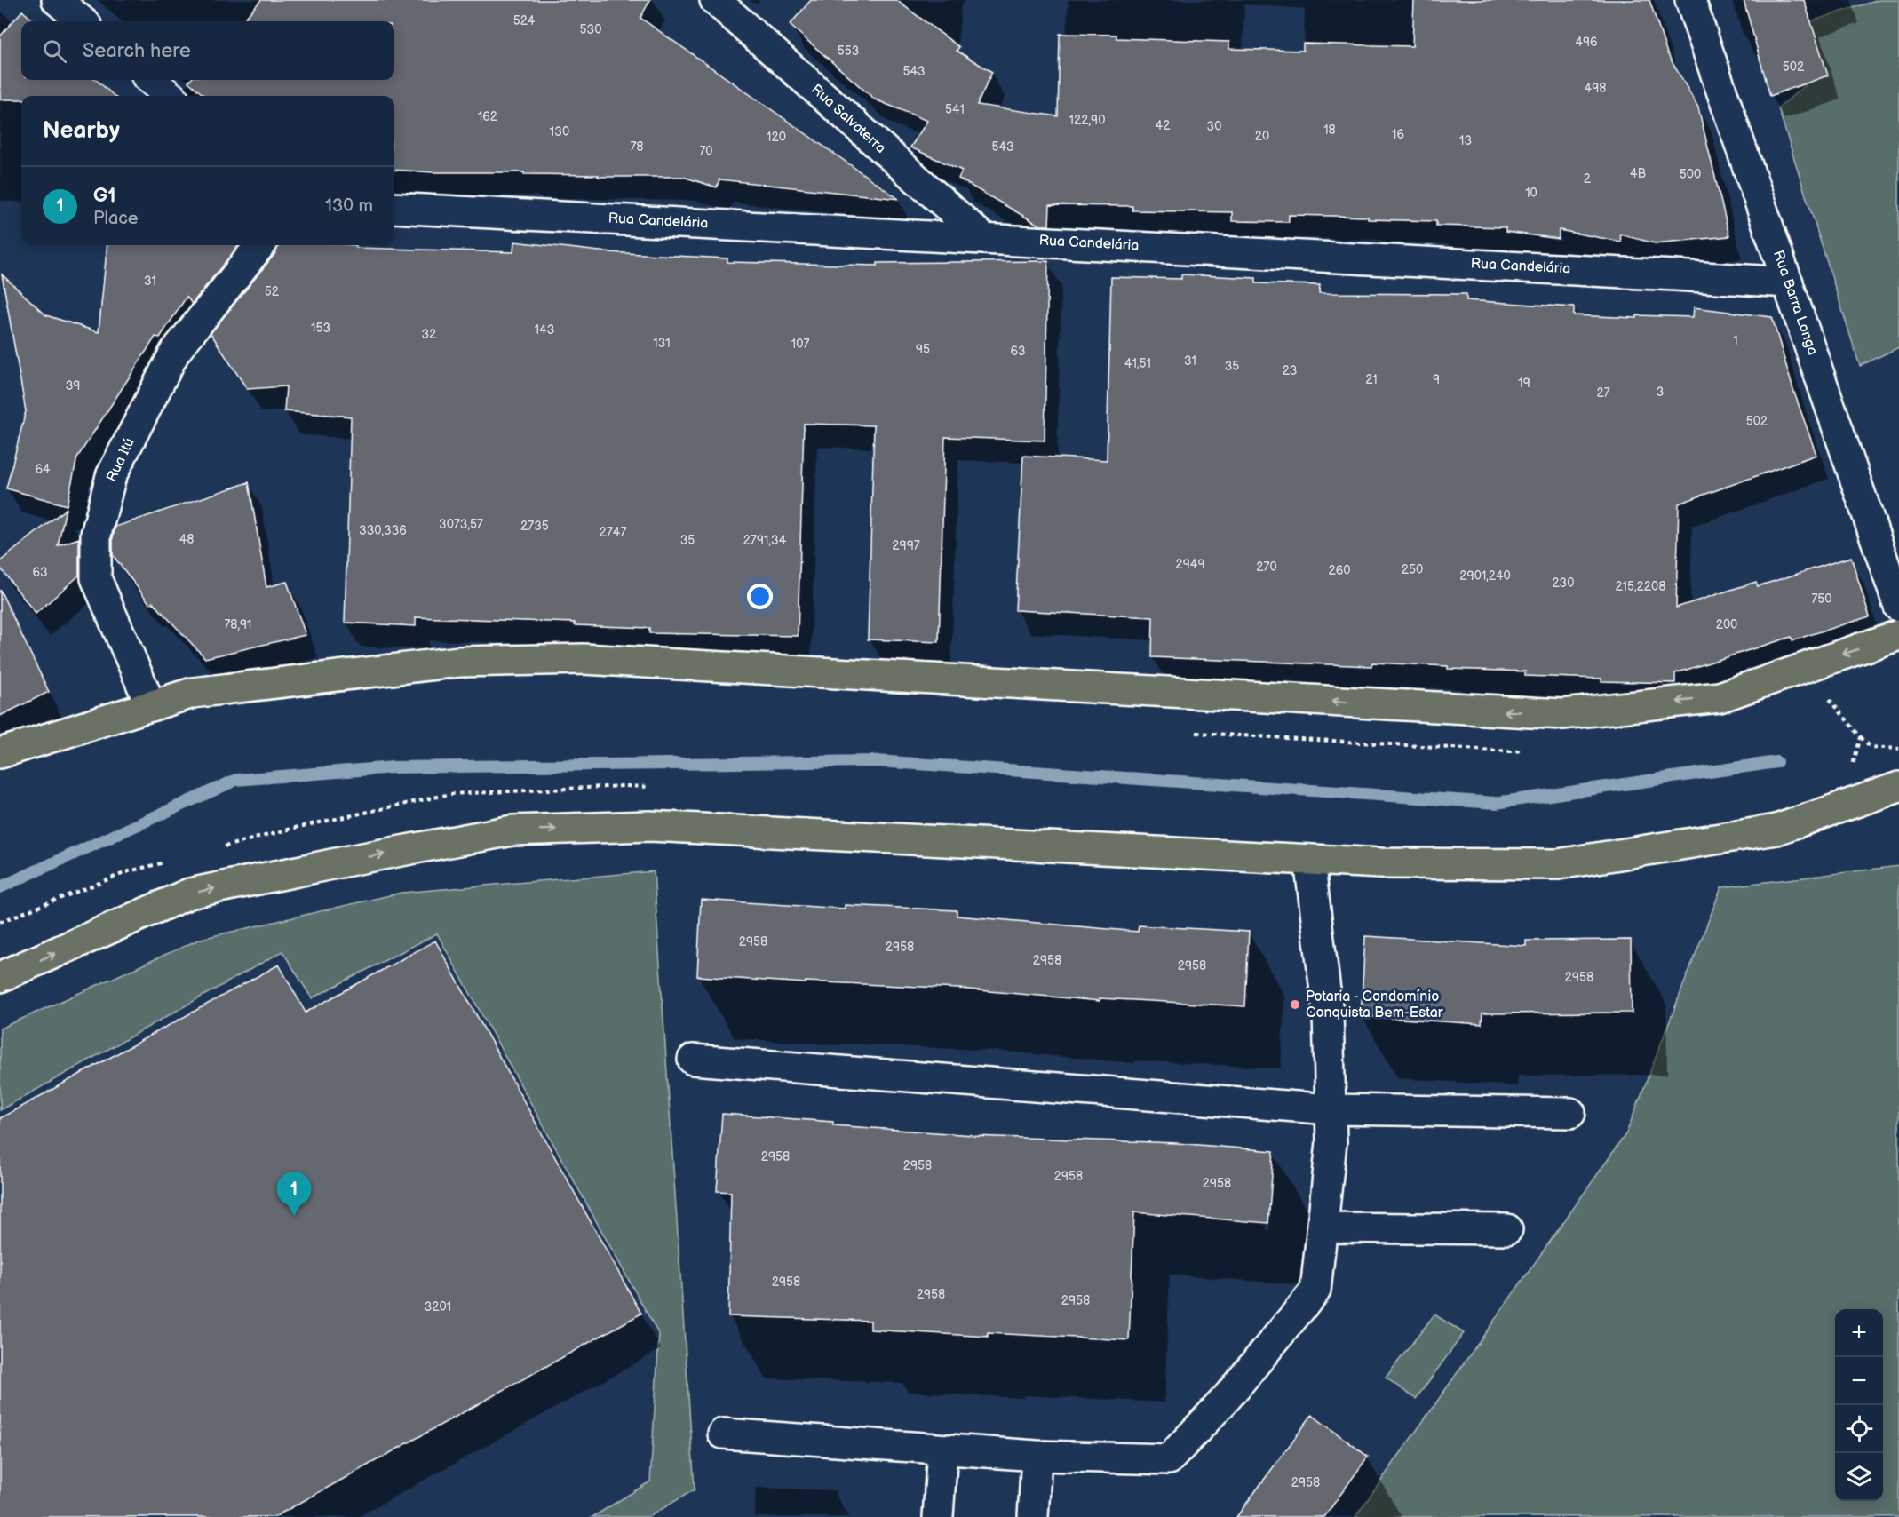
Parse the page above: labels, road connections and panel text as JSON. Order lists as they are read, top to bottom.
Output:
{
  "streets": {
    "street": [
      "Rua Salvaterra",
      "Rua Candelária",
      "Rua Barra Longa",
      "Rua Itú"
    ]
  },
  "crossings": [
    ["Rua Salvaterra", "Rua Candelária"],
    ["Rua Candelária", "Rua Barra Longa"]
  ],
  "places": ["Potaria - Condomínio Conquista Bem-Estar"],
  "house_numbers": [
    "524",
    "530",
    "496",
    "553",
    "502",
    "543",
    "498",
    "541",
    "162",
    "122,90",
    "42",
    "30",
    "18",
    "130",
    "16",
    "20",
    "120",
    "13",
    "78",
    "543",
    "70",
    "4B",
    "500",
    "2",
    "10",
    "31",
    "52",
    "153",
    "143",
    "32",
    "1",
    "131",
    "107",
    "95",
    "63",
    "31",
    "41,51",
    "35",
    "23",
    "21",
    "9",
    "19",
    "39",
    "3",
    "27",
    "502",
    "64",
    "3073,57",
    "2735",
    "330,336",
    "2747",
    "48",
    "35",
    "2791,34",
    "2997",
    "2949",
    "270",
    "250",
    "260",
    "63",
    "2901,240",
    "230",
    "215,2208",
    "750",
    "78,91",
    "200",
    "2958",
    "2958",
    "2958",
    "2958",
    "2958",
    "2958",
    "2958",
    "2958",
    "2958",
    "2958",
    "2958",
    "2958",
    "3201",
    "2958"
  ],
  "page": {
    "search": "Search here",
    "heading": "Nearby",
    "list": [
      {
        "mark": "1",
        "name": "G1",
        "note": "Place",
        "value": "130 m"
      }
    ],
    "pins": "1",
    "map_buttons": ["+", "−"]
  }
}
